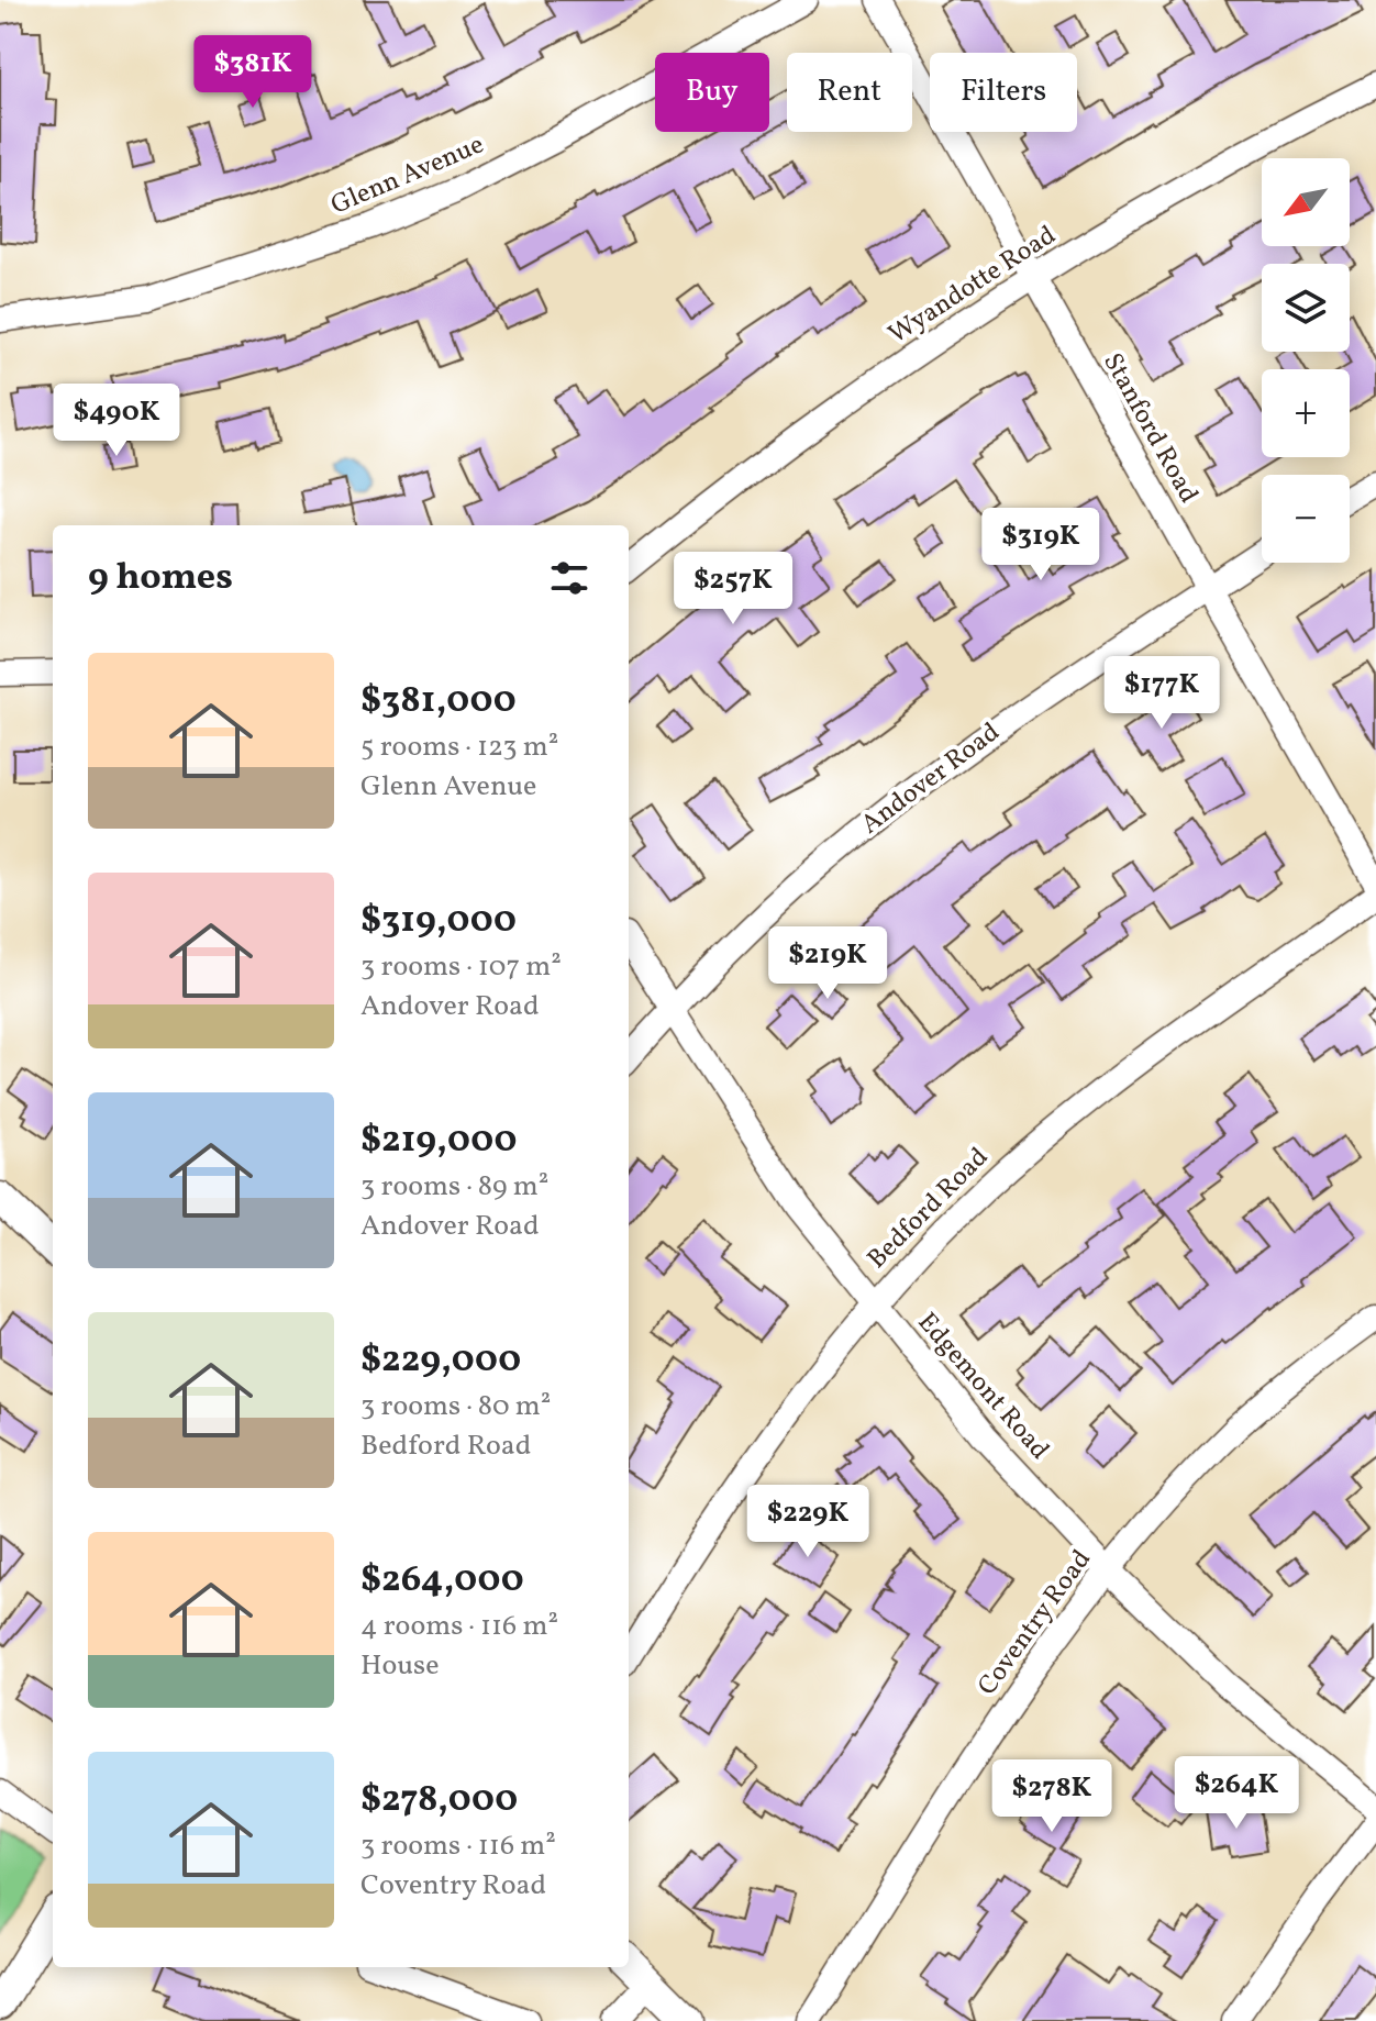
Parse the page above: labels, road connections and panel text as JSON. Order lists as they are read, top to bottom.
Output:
{
  "streets": {
    "street": [
      "Glenn Avenue",
      "Wyandotte Road",
      "Stanford Road",
      "Andover Road",
      "Bedford Road",
      "Edgemont Road",
      "Coventry Road"
    ]
  },
  "crossings": [
    ["Wyandotte Road", "Stanford Road"],
    ["Stanford Road", "Andover Road"],
    ["Andover Road", "Edgemont Road"],
    ["Bedford Road", "Edgemont Road"],
    ["Edgemont Road", "Coventry Road"]
  ],
  "north": "bottom left",
  "page": {
    "price": [
      "$381K",
      "$490K",
      "$319K",
      "$257K",
      "$177K",
      "$219K",
      "$229K",
      "$264K",
      "$278K"
    ],
    "chip": ["Buy", "Rent", "Filters"],
    "map_buttons": ["+", "−"],
    "heading": "9 homes",
    "list": [
      {
        "name": "$381,000",
        "note": "5 rooms · 123 m² · Glenn Avenue"
      },
      {
        "name": "$319,000",
        "note": "3 rooms · 107 m² · Andover Road"
      },
      {
        "name": "$219,000",
        "note": "3 rooms · 89 m² · Andover Road"
      },
      {
        "name": "$229,000",
        "note": "3 rooms · 80 m² · Bedford Road"
      },
      {
        "name": "$264,000",
        "note": "4 rooms · 116 m² · House"
      },
      {
        "name": "$278,000",
        "note": "3 rooms · 116 m² · Coventry Road"
      }
    ]
  }
}
